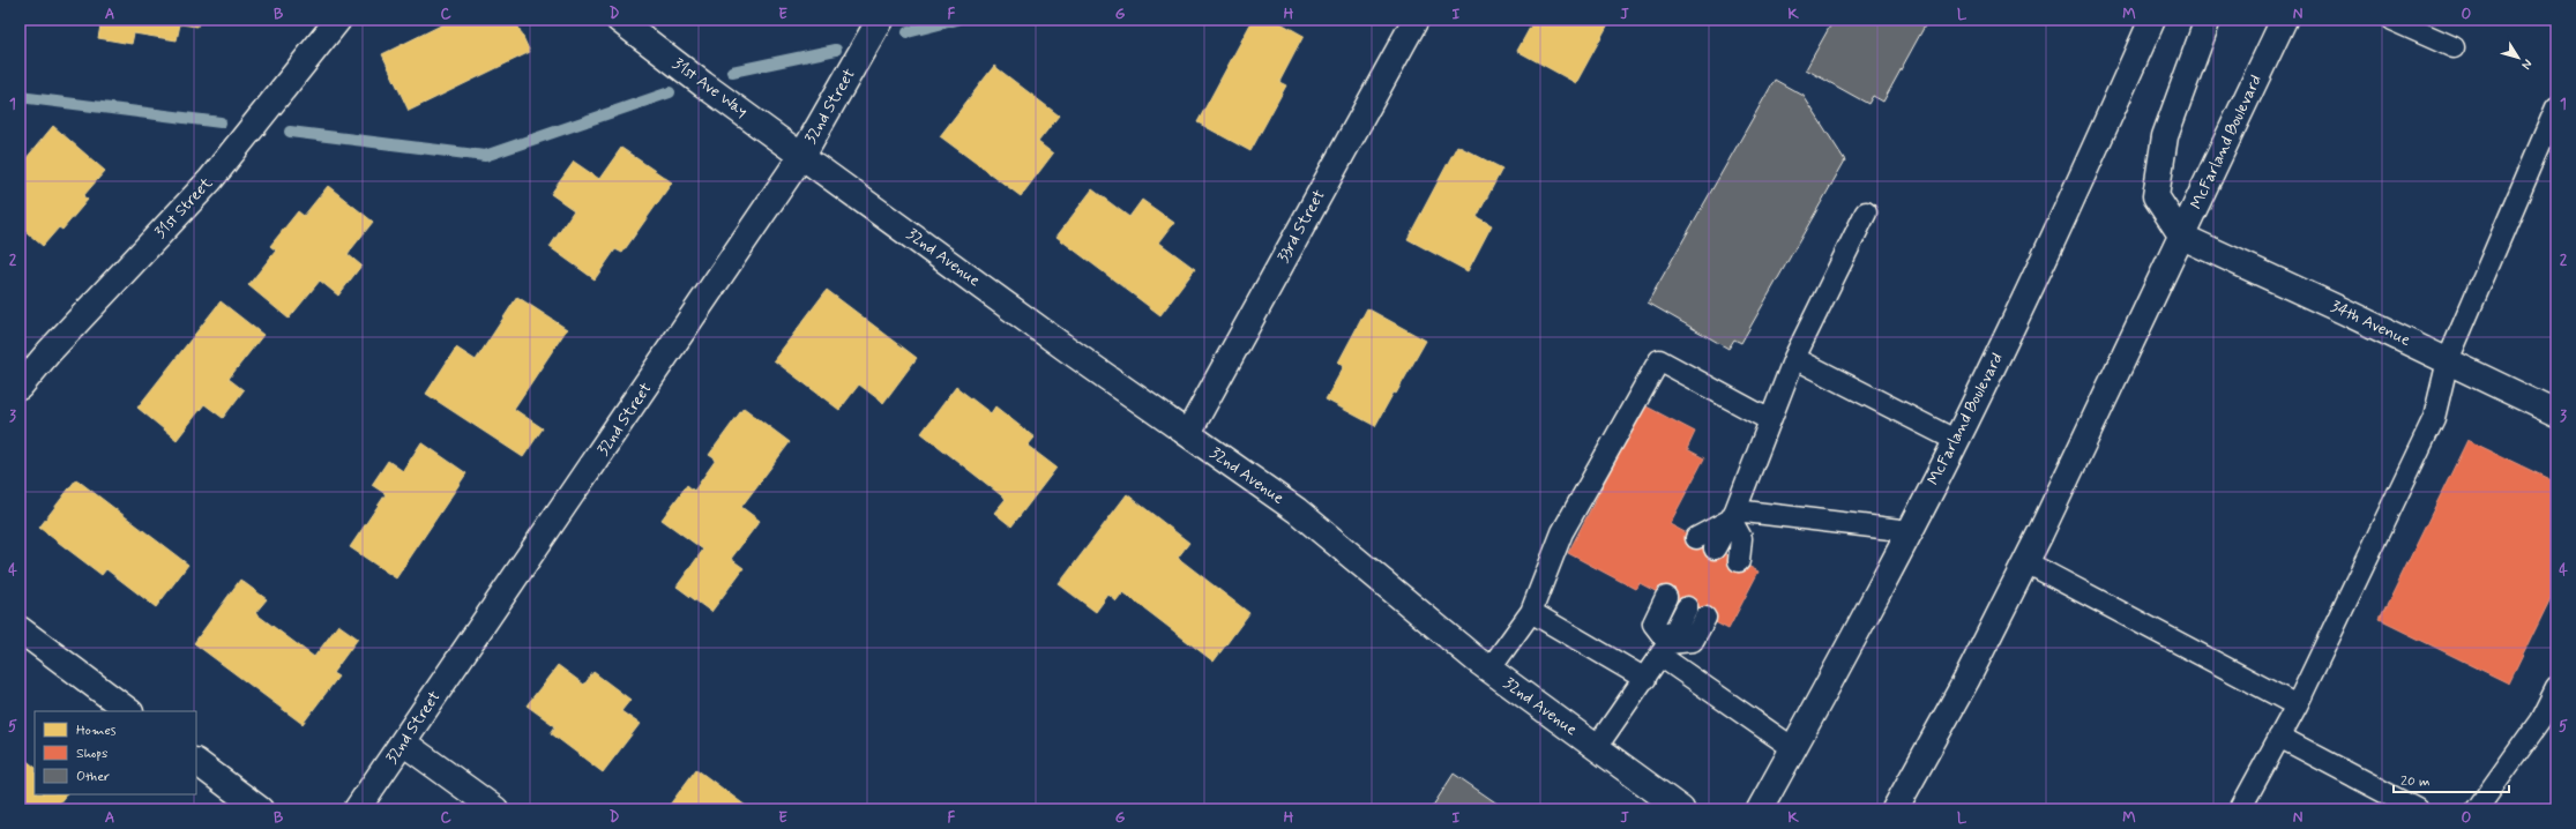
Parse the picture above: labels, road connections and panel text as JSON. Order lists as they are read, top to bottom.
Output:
{
  "streets": {
    "main road": [
      "31st Ave Way",
      "32nd Street",
      "McFarland Boulevard",
      "31st Street",
      "33rd Street",
      "32nd Avenue",
      "34th Avenue"
    ]
  },
  "crossings": [
    ["31st Ave Way", "32nd Street"],
    ["31st Ave Way", "32nd Avenue"],
    ["32nd Street", "32nd Avenue"],
    ["McFarland Boulevard", "34th Avenue"],
    ["33rd Street", "32nd Avenue"]
  ],
  "legend": ["Homes", "Shops", "Other"],
  "scale_bar": "20 m",
  "north": "bottom right",
  "grid": {
    "columns": [
      "A",
      "B",
      "C",
      "D",
      "E",
      "F",
      "G",
      "H",
      "I",
      "J",
      "K",
      "L",
      "M",
      "N",
      "O"
    ],
    "rows": [
      "1",
      "2",
      "3",
      "4",
      "5"
    ]
  }
}
